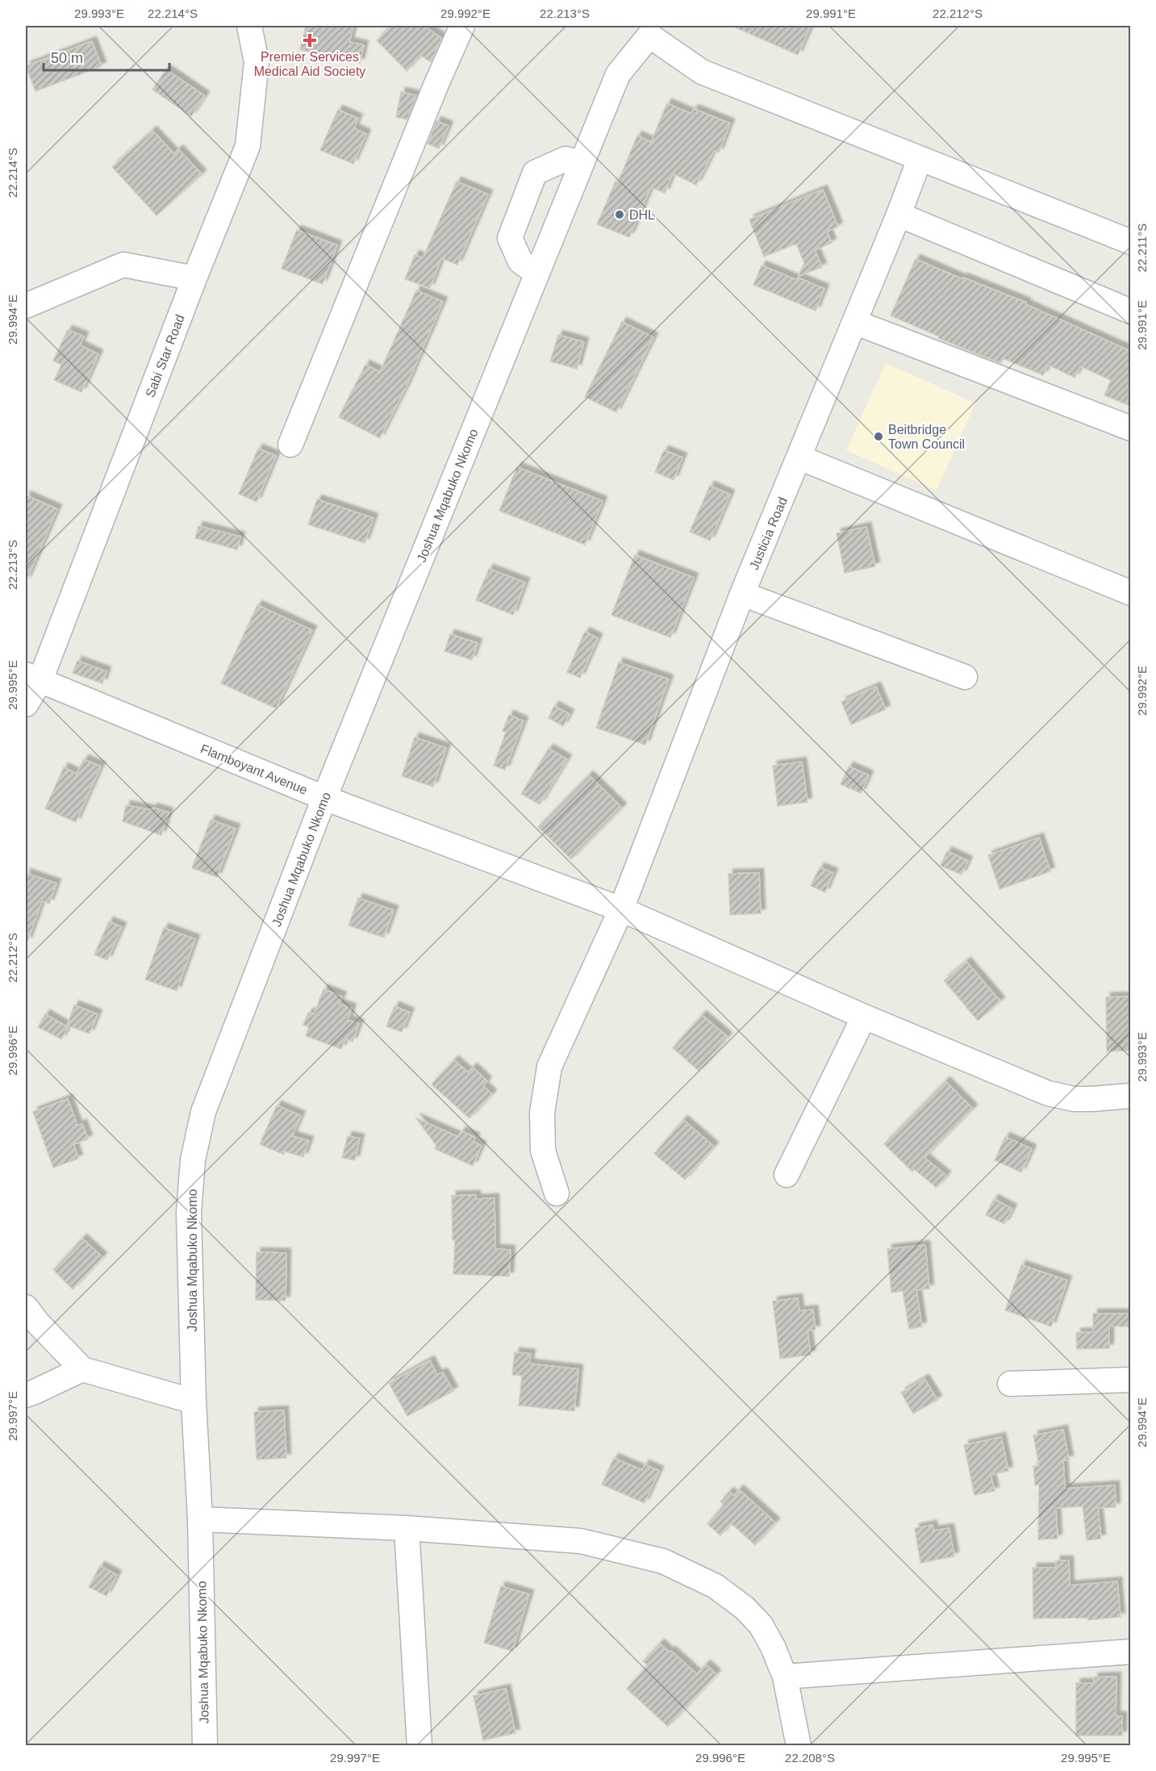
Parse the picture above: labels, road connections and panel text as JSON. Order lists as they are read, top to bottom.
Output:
{
  "streets": {
    "street": [
      "Sabi Star Road",
      "Joshua Mqabuko Nkomo",
      "Justicia Road",
      "Flamboyant Avenue"
    ]
  },
  "crossings": [
    ["Sabi Star Road", "Flamboyant Avenue"],
    ["Joshua Mqabuko Nkomo", "Flamboyant Avenue"],
    ["Justicia Road", "Flamboyant Avenue"]
  ],
  "places": {
    "health": ["Premier Services Medical Aid Society"],
    "other": ["DHL", "Beitbridge Town Council"]
  },
  "scale_bar": "50 m",
  "coordinates": [
    "29.993°E",
    "22.214°S",
    "29.992°E",
    "22.213°S",
    "29.991°E",
    "22.212°S",
    "22.211°S",
    "29.994°E",
    "29.995°E",
    "29.996°E",
    "29.997°E",
    "22.208°S"
  ]
}
